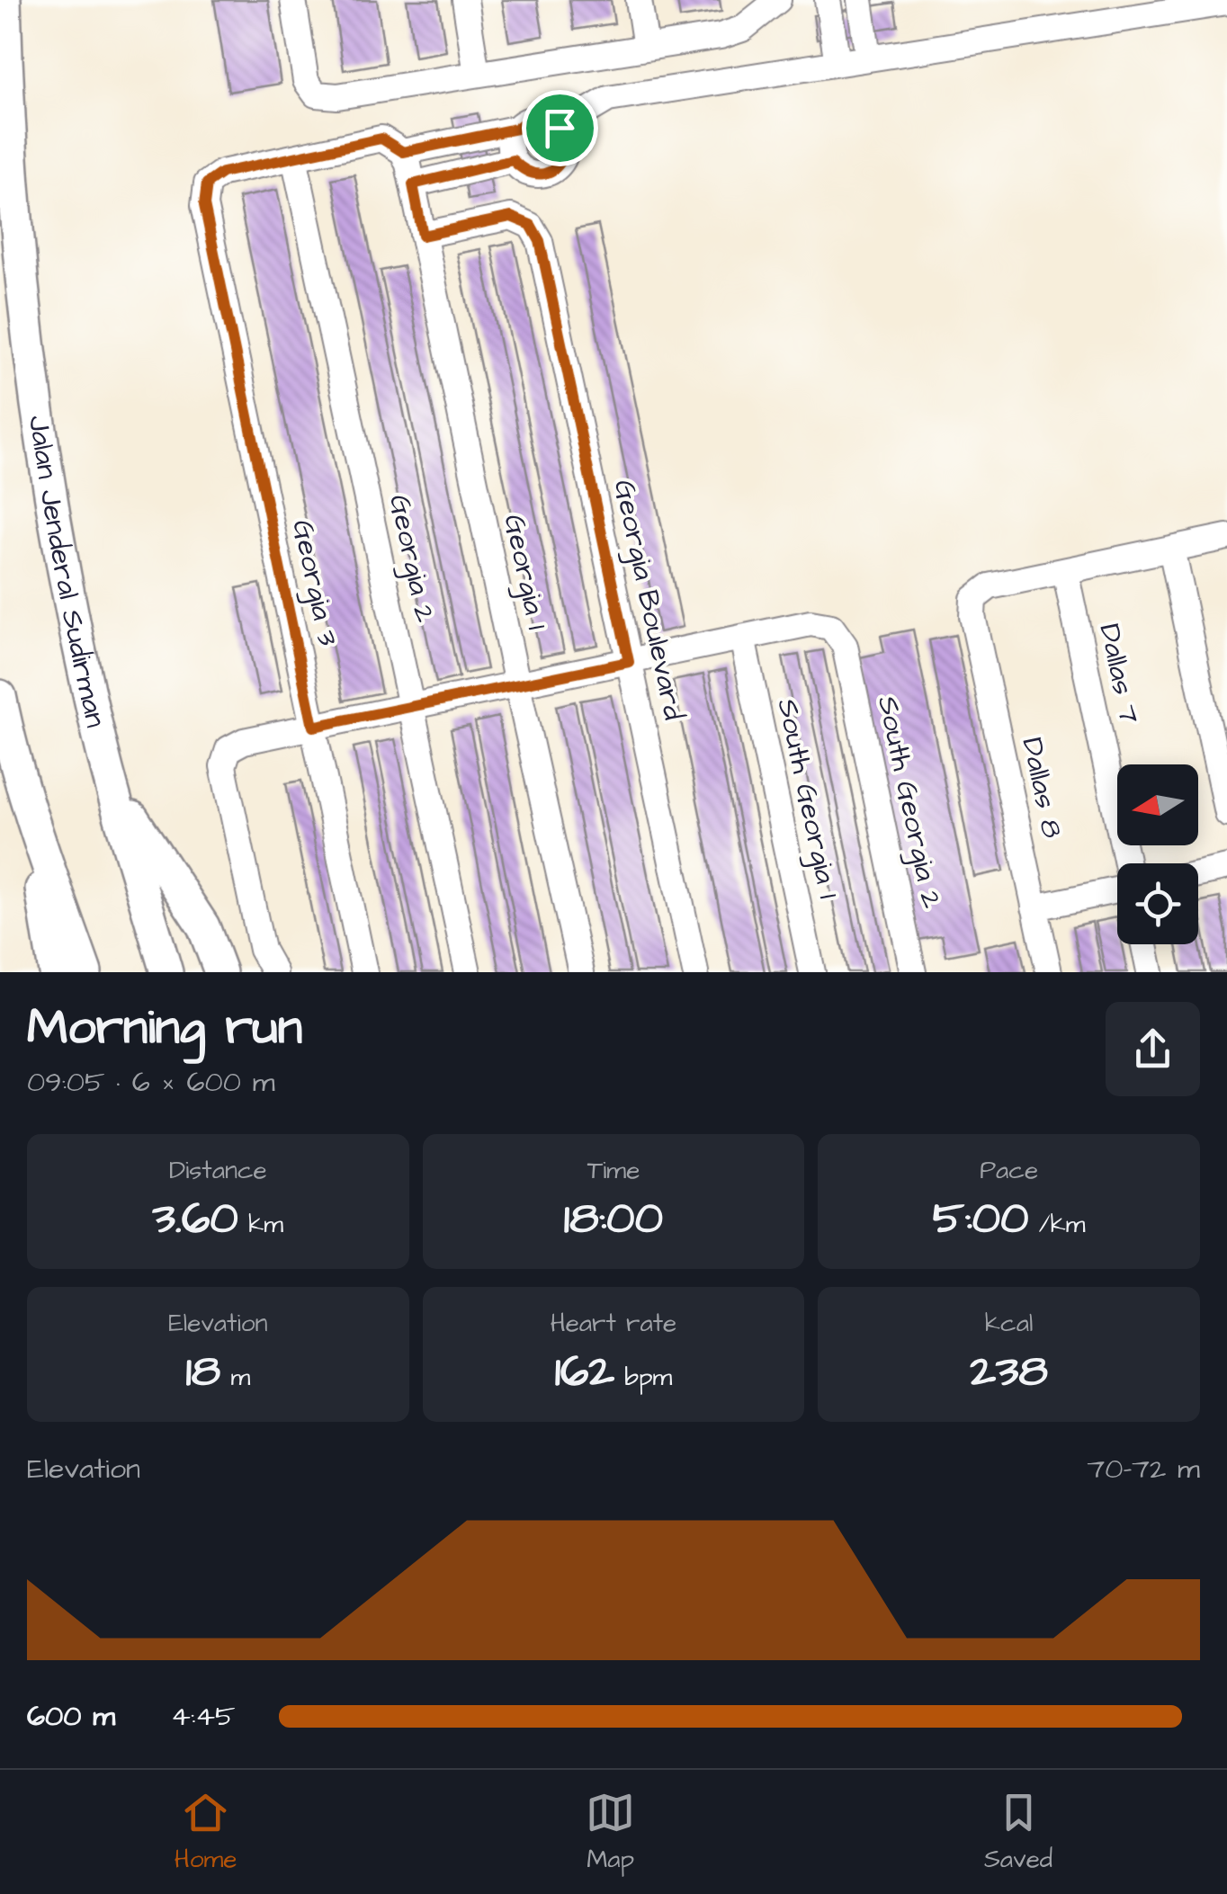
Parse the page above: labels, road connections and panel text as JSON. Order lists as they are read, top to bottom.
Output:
{
  "streets": {
    "main road": ["Jalan Jenderal Sudirman"],
    "street": [
      "Georgia 2",
      "Georgia 1",
      "Georgia 3",
      "Georgia Boulevard",
      "Dallas 7",
      "Dallas 8",
      "South Georgia 1",
      "South Georgia 2"
    ]
  },
  "crossings": [
    ["Georgia 2", "Georgia 3"],
    ["Georgia 1", "Georgia Boulevard"],
    ["Dallas 7", "Dallas 8"],
    ["South Georgia 1", "South Georgia 2"]
  ],
  "north": "left",
  "page": {
    "heading": ["Morning run", "09:05 · 6 × 600 m"],
    "stats": [
      ["Distance", "3.60 km"],
      ["Time", "18:00"],
      ["Pace", "5:00 /km"],
      ["Elevation", "18 m"],
      ["Heart rate", "162 bpm"],
      ["kcal", "238"]
    ],
    "chart": ["Elevation", "70–72 m"],
    "list": [
      {
        "name": "600 m",
        "note": "4:45"
      }
    ],
    "tabs": ["Home", "Map", "Saved"]
  }
}
